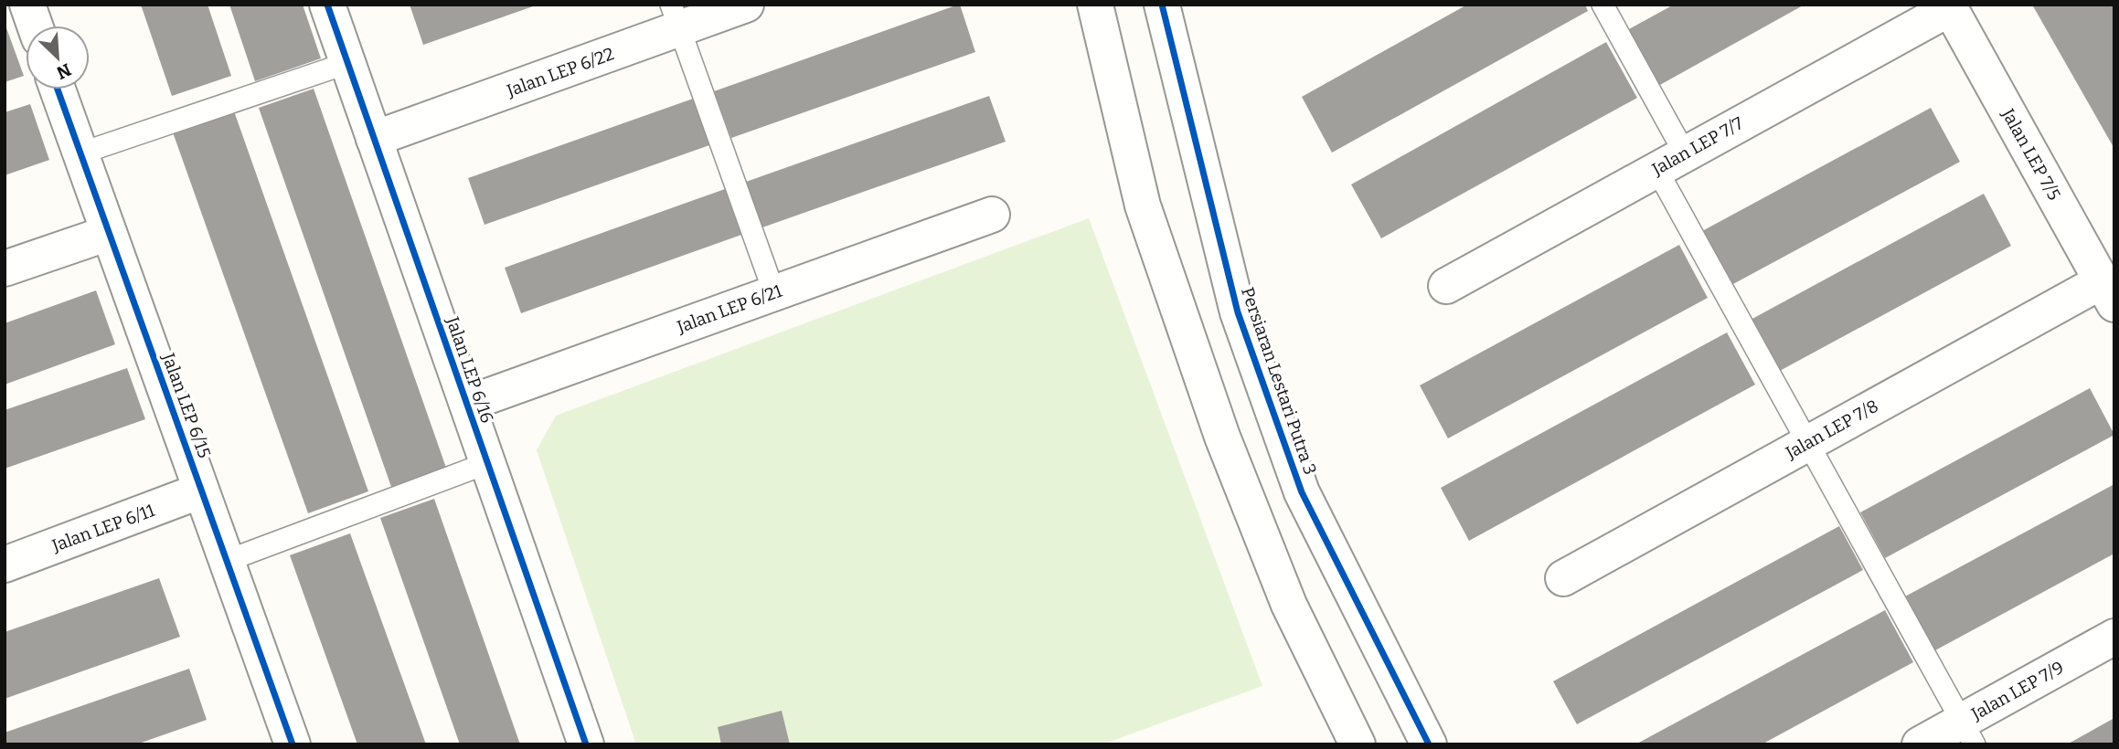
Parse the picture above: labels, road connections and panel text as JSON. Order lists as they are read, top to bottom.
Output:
{
  "streets": {
    "street": [
      "Jalan LEP 6/22",
      "Jalan LEP 7/7",
      "Jalan LEP 7/5",
      "Jalan LEP 6/21",
      "Jalan LEP 6/16",
      "Persiaran Lestari Putra 3",
      "Jalan LEP 6/15",
      "Jalan LEP 7/8",
      "Jalan LEP 6/11",
      "Jalan LEP 7/9"
    ]
  },
  "crossings": [
    ["Jalan LEP 6/22", "Jalan LEP 6/16"],
    ["Jalan LEP 7/7", "Jalan LEP 7/5"],
    ["Jalan LEP 7/5", "Jalan LEP 7/8"],
    ["Jalan LEP 6/21", "Jalan LEP 6/16"],
    ["Jalan LEP 6/15", "Jalan LEP 6/11"]
  ],
  "north": "bottom right"
}
